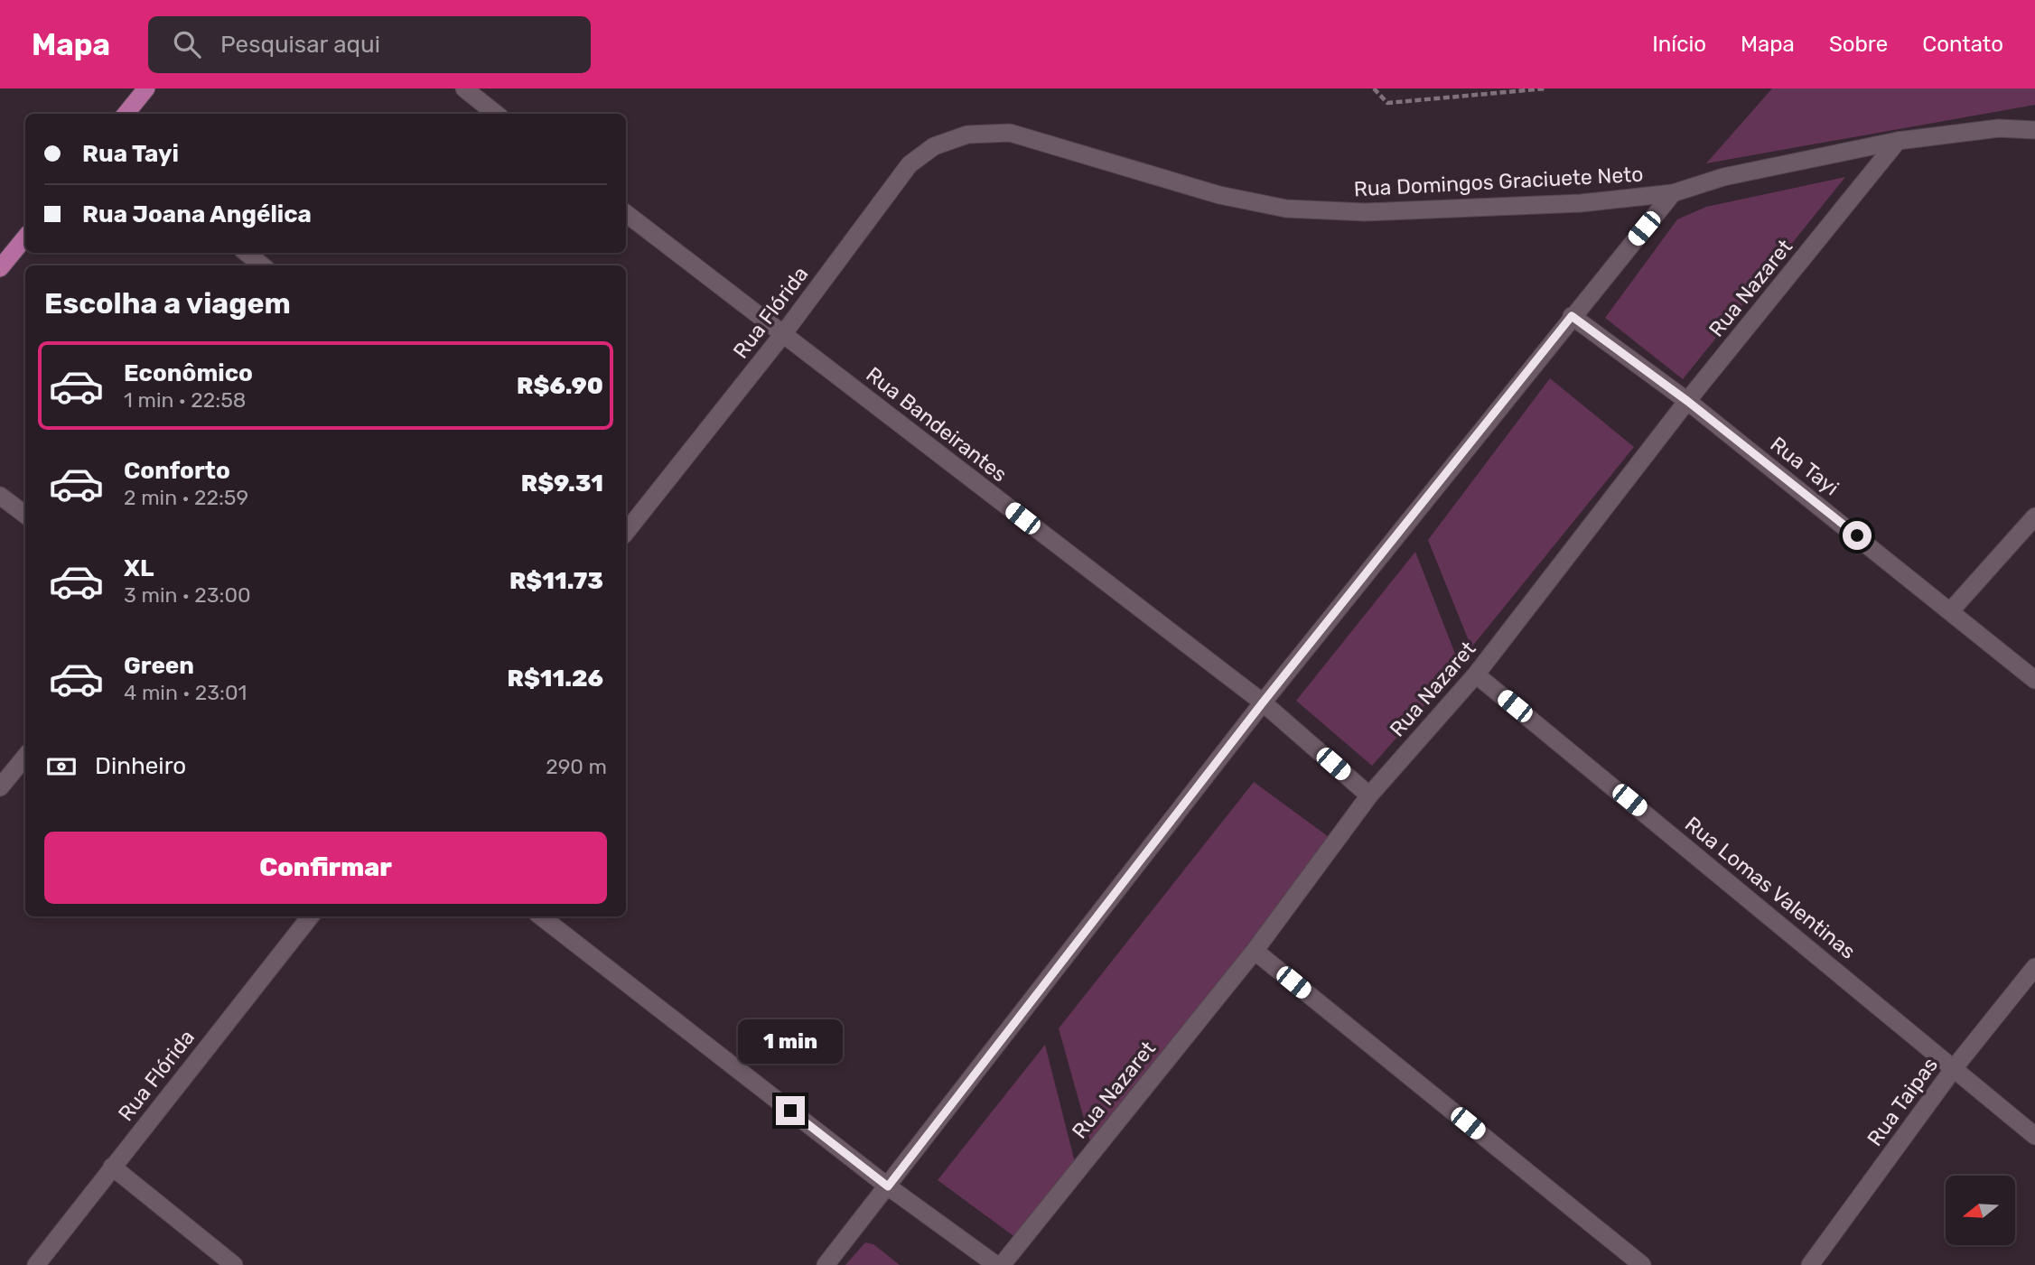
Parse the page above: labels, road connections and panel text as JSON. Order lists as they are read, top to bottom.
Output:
{
  "streets": {
    "street": [
      "Rua Domingos Graciuete Neto",
      "Rua Nazaret",
      "Rua Flórida",
      "Rua Bandeirantes",
      "Rua Tayi",
      "Rua Lomas Valentinas",
      "Rua Taipas"
    ]
  },
  "crossings": [
    ["Rua Domingos Graciuete Neto", "Rua Nazaret"],
    ["Rua Domingos Graciuete Neto", "Rua Flórida"],
    ["Rua Nazaret", "Rua Bandeirantes"],
    ["Rua Nazaret", "Rua Tayi"],
    ["Rua Nazaret", "Rua Lomas Valentinas"],
    ["Rua Flórida", "Rua Bandeirantes"],
    ["Rua Lomas Valentinas", "Rua Taipas"]
  ],
  "north": "left",
  "page": {
    "header": "Mapa",
    "search": "Pesquisar aqui",
    "nav": [
      "Início",
      "Mapa",
      "Sobre",
      "Contato"
    ],
    "banner": ["Rua Tayi", "Rua Joana Angélica"],
    "heading": "Escolha a viagem",
    "list": [
      {
        "name": "Econômico",
        "note": "1 min · 22:58",
        "value": "R$6.90"
      },
      {
        "name": "Conforto",
        "note": "2 min · 22:59",
        "value": "R$9.31"
      },
      {
        "name": "XL",
        "note": "3 min · 23:00",
        "value": "R$11.73"
      },
      {
        "name": "Green",
        "note": "4 min · 23:01",
        "value": "R$11.26"
      }
    ],
    "pay": ["Dinheiro", "290 m"],
    "buttons": "Confirmar",
    "bubble": "1 min"
  }
}
